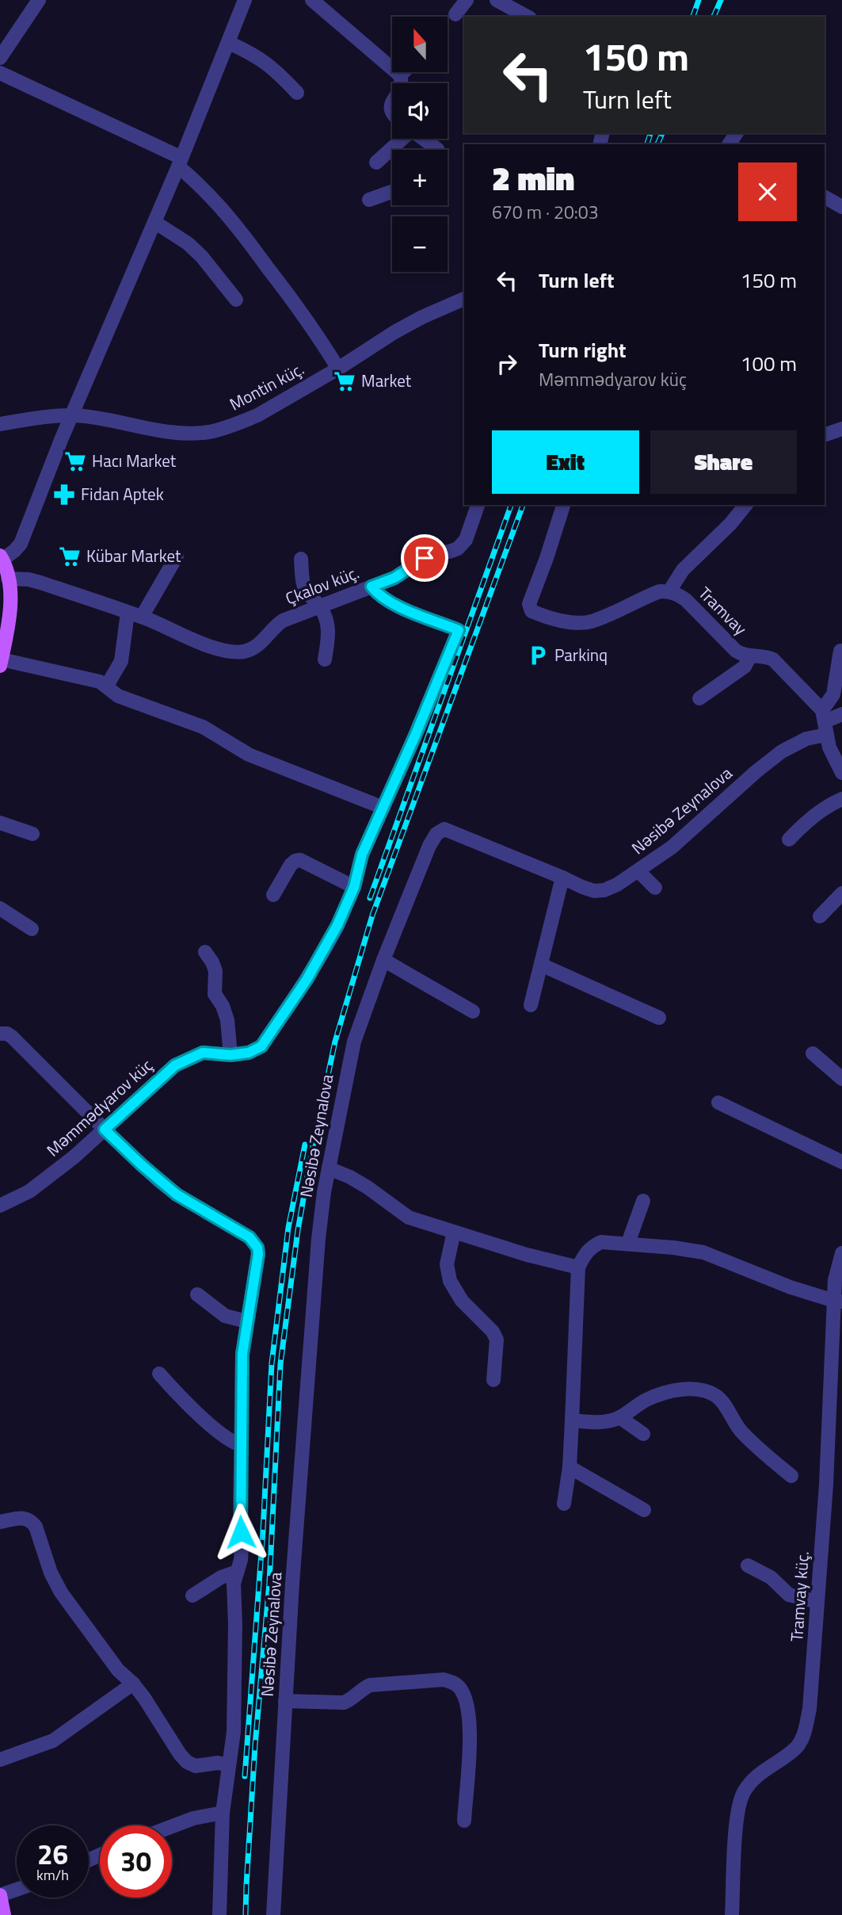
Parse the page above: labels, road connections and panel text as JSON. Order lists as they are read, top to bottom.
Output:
{
  "streets": {
    "street": [
      "Montin küç.",
      "Çkalov küç.",
      "Tramvay",
      "Nəsibə Zeynalova",
      "Məmmədyarov küç",
      "Tramvay küç."
    ]
  },
  "crossings": [
    ["Çkalov küç.", "Məmmədyarov küç"],
    ["Tramvay", "Nəsibə Zeynalova"]
  ],
  "places": {
    "supermarket": ["Market", "Hacı Market", "Kübar Market"],
    "pharmacy": ["Fidan Aptek"],
    "parking": ["Parkinq"]
  },
  "north": "top",
  "page": {
    "map_buttons": ["+", "−"],
    "turn": ["150 m", "Turn left"],
    "heading": ["2 min", "670 m · 20:03"],
    "list": [
      {
        "name": "Turn left",
        "value": "150 m"
      },
      {
        "name": "Turn right",
        "note": "Məmmədyarov küç",
        "value": "100 m"
      }
    ],
    "buttons": ["Exit", "Share"],
    "speed": "26 km/h",
    "limit": "30"
  }
}
